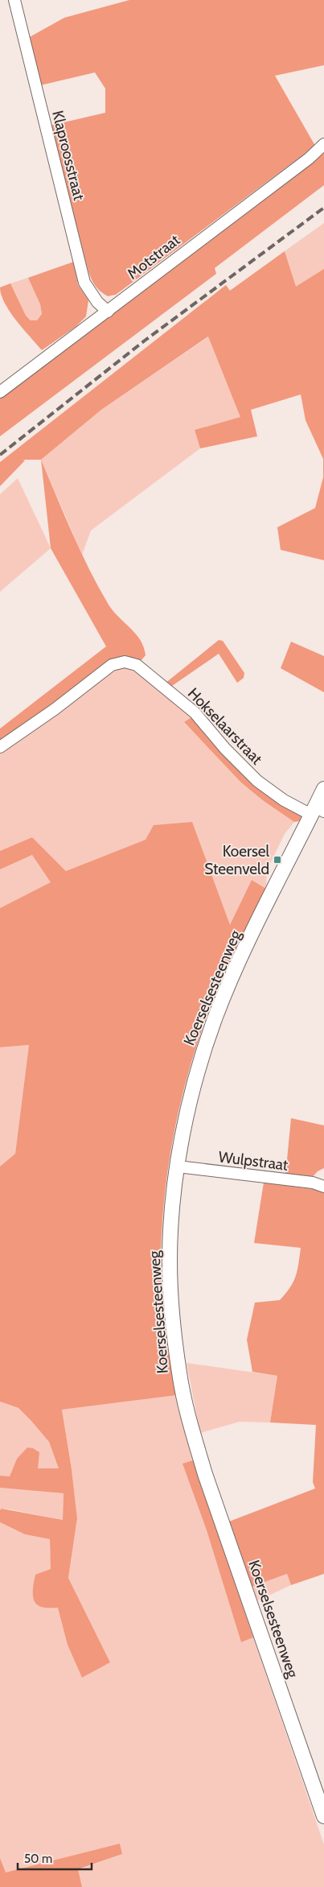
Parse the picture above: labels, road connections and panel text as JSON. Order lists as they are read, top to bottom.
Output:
{
  "streets": {
    "street": [
      "Klaproosstraat",
      "Motstraat",
      "Hokselaarstraat",
      "Koerselsesteenweg",
      "Wulpstraat"
    ]
  },
  "crossings": [
    ["Klaproosstraat", "Motstraat"],
    ["Hokselaarstraat", "Koerselsesteenweg"],
    ["Koerselsesteenweg", "Wulpstraat"]
  ],
  "places": {
    "transit": ["Koersel Steenveld"]
  },
  "scale_bar": "50 m"
}
